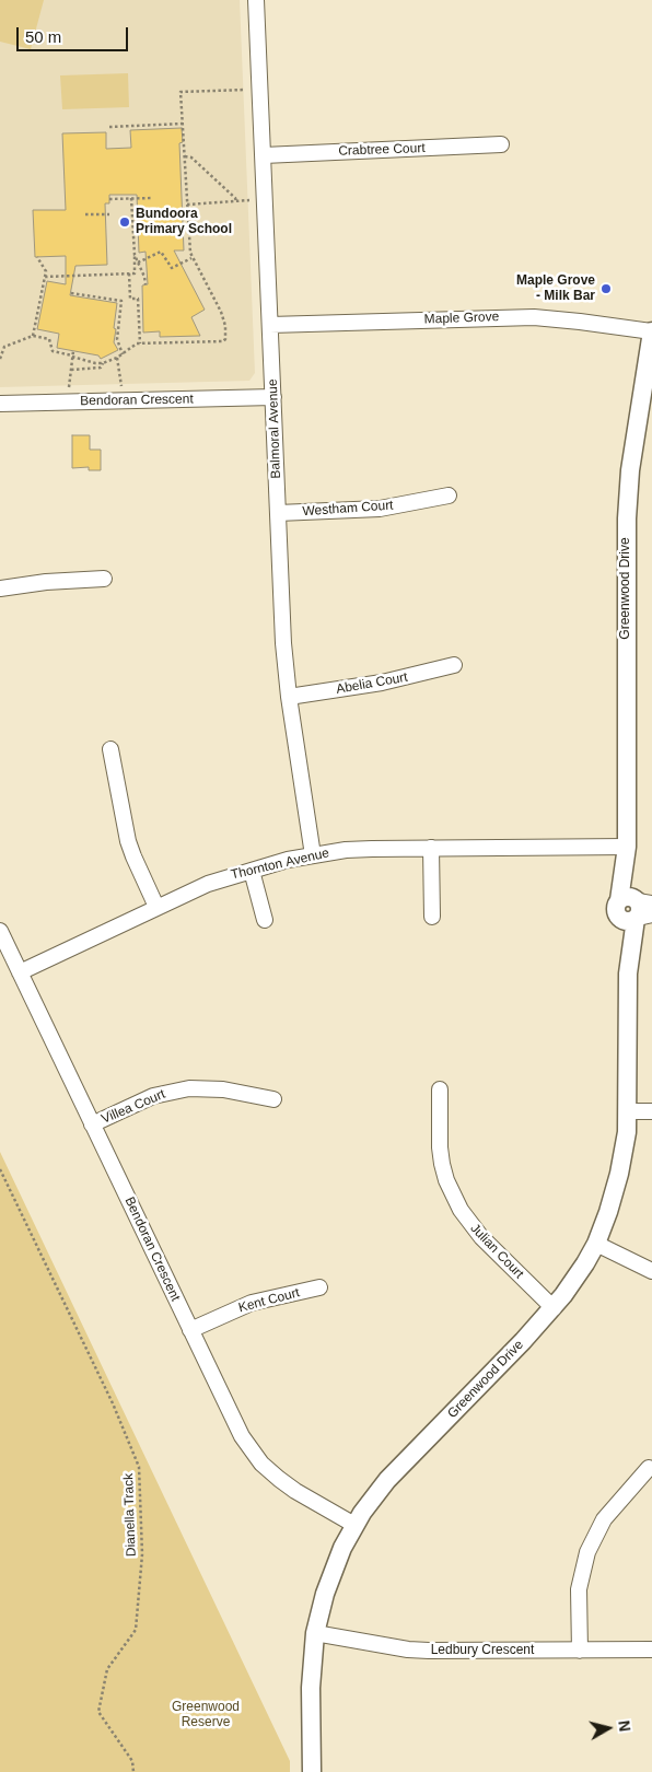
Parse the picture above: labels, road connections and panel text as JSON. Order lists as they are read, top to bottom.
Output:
{
  "streets": {
    "street": [
      "Crabtree Court",
      "Maple Grove",
      "Bendoran Crescent",
      "Balmoral Avenue",
      "Westham Court",
      "Greenwood Drive",
      "Abelia Court",
      "Thornton Avenue",
      "Villea Court",
      "Julian Court",
      "Kent Court",
      "Ledbury Crescent"
    ],
    "path": ["Dianella Track"]
  },
  "crossings": [
    ["Crabtree Court", "Balmoral Avenue"],
    ["Maple Grove", "Balmoral Avenue"],
    ["Maple Grove", "Greenwood Drive"],
    ["Bendoran Crescent", "Balmoral Avenue"],
    ["Bendoran Crescent", "Greenwood Drive"],
    ["Bendoran Crescent", "Thornton Avenue"],
    ["Bendoran Crescent", "Villea Court"],
    ["Bendoran Crescent", "Kent Court"],
    ["Balmoral Avenue", "Westham Court"],
    ["Balmoral Avenue", "Abelia Court"],
    ["Balmoral Avenue", "Thornton Avenue"],
    ["Greenwood Drive", "Thornton Avenue"],
    ["Greenwood Drive", "Julian Court"],
    ["Greenwood Drive", "Ledbury Crescent"]
  ],
  "parks": ["Greenwood Reserve"],
  "places": ["Bundoora Primary School", "Maple Grove - Milk Bar"],
  "scale_bar": "50 m",
  "north": "right"
}
